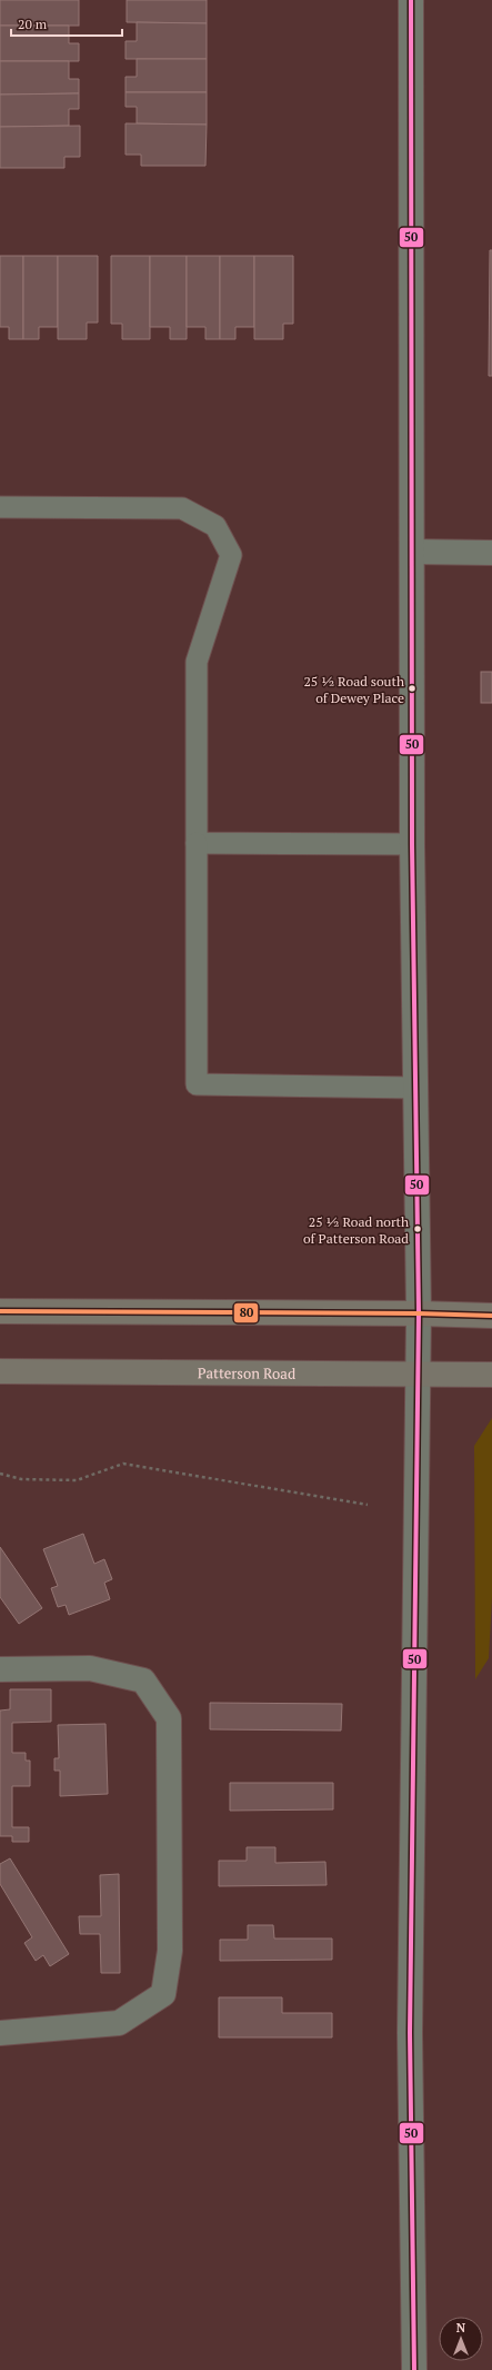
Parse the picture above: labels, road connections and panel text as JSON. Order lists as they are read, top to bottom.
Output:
{
  "streets": {
    "main road": ["Patterson Road"]
  },
  "places": ["25 ½ Road south of Dewey Place", "25 ½ Road north of Patterson Road"],
  "lines": ["transit line 50", "transit line 80"],
  "scale_bar": "20 m",
  "north": "top"
}
